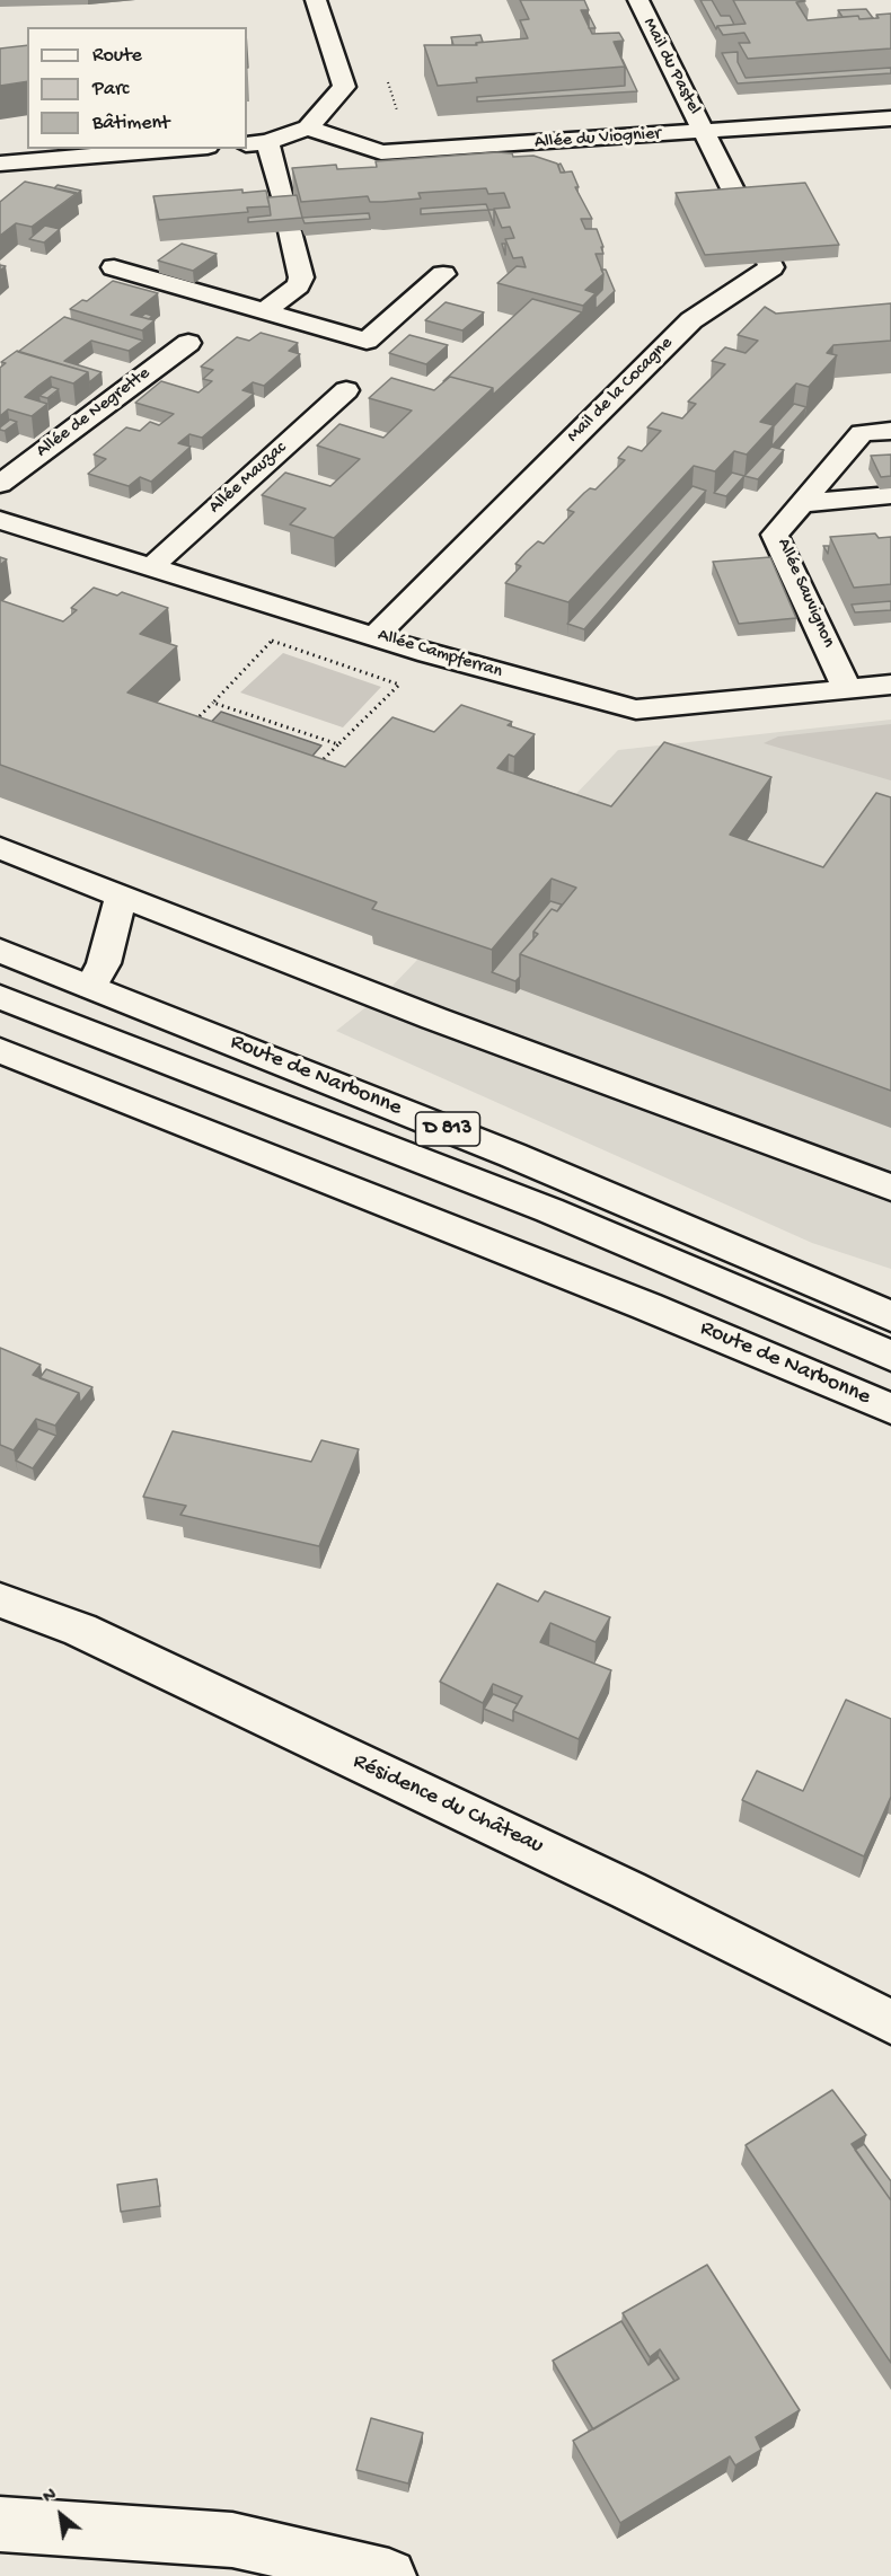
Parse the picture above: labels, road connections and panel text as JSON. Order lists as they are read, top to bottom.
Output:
{
  "streets": {
    "street": [
      "Mail du Pastel",
      "Allée du Viognier",
      "Mail de la Cocagne",
      "Allée de Negrette",
      "Allée Mauzac",
      "Allée Sauvignon",
      "Allée Campferran",
      "Route de Narbonne",
      "D 813",
      "Résidence du Château"
    ]
  },
  "crossings": [
    ["Mail du Pastel", "Allée du Viognier"],
    ["Mail du Pastel", "Mail de la Cocagne"],
    ["Allée du Viognier", "Mail de la Cocagne"],
    ["Mail de la Cocagne", "Allée Campferran"],
    ["Allée Mauzac", "Allée Campferran"],
    ["Allée Sauvignon", "Allée Campferran"]
  ],
  "legend": ["Route", "Parc", "Bâtiment"],
  "north": "top left"
}
